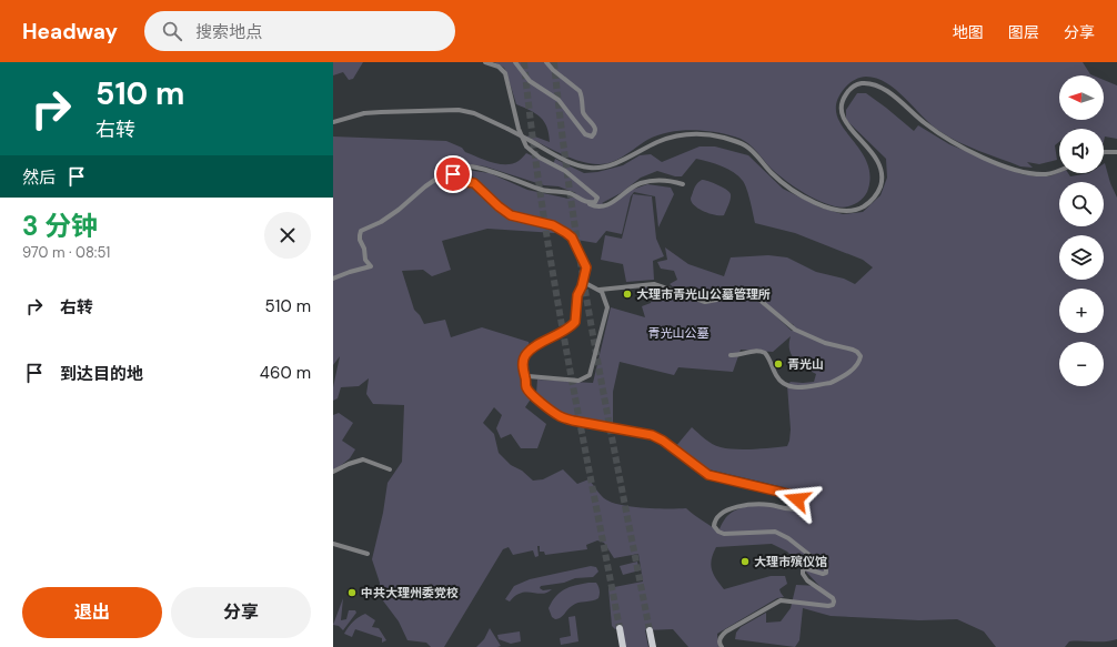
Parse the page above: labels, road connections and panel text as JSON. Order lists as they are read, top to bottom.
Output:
{
  "parks": ["青光山公墓"],
  "places": [
    "大理市青光山公墓管理所",
    "青光山",
    "大理市殡仪馆",
    "中共大理州委党校"
  ],
  "north": "left",
  "page": {
    "header": "Headway",
    "search": "搜索地点",
    "nav": ["地图", "图层", "分享"],
    "turn": ["510 m", "右转"],
    "map_buttons": ["+", "−"],
    "then": "然后",
    "heading": ["3 分钟", "970 m · 08:51"],
    "list": [
      {
        "name": "右转",
        "value": "510 m"
      },
      {
        "name": "到达目的地",
        "value": "460 m"
      }
    ],
    "buttons": ["退出", "分享"]
  }
}
